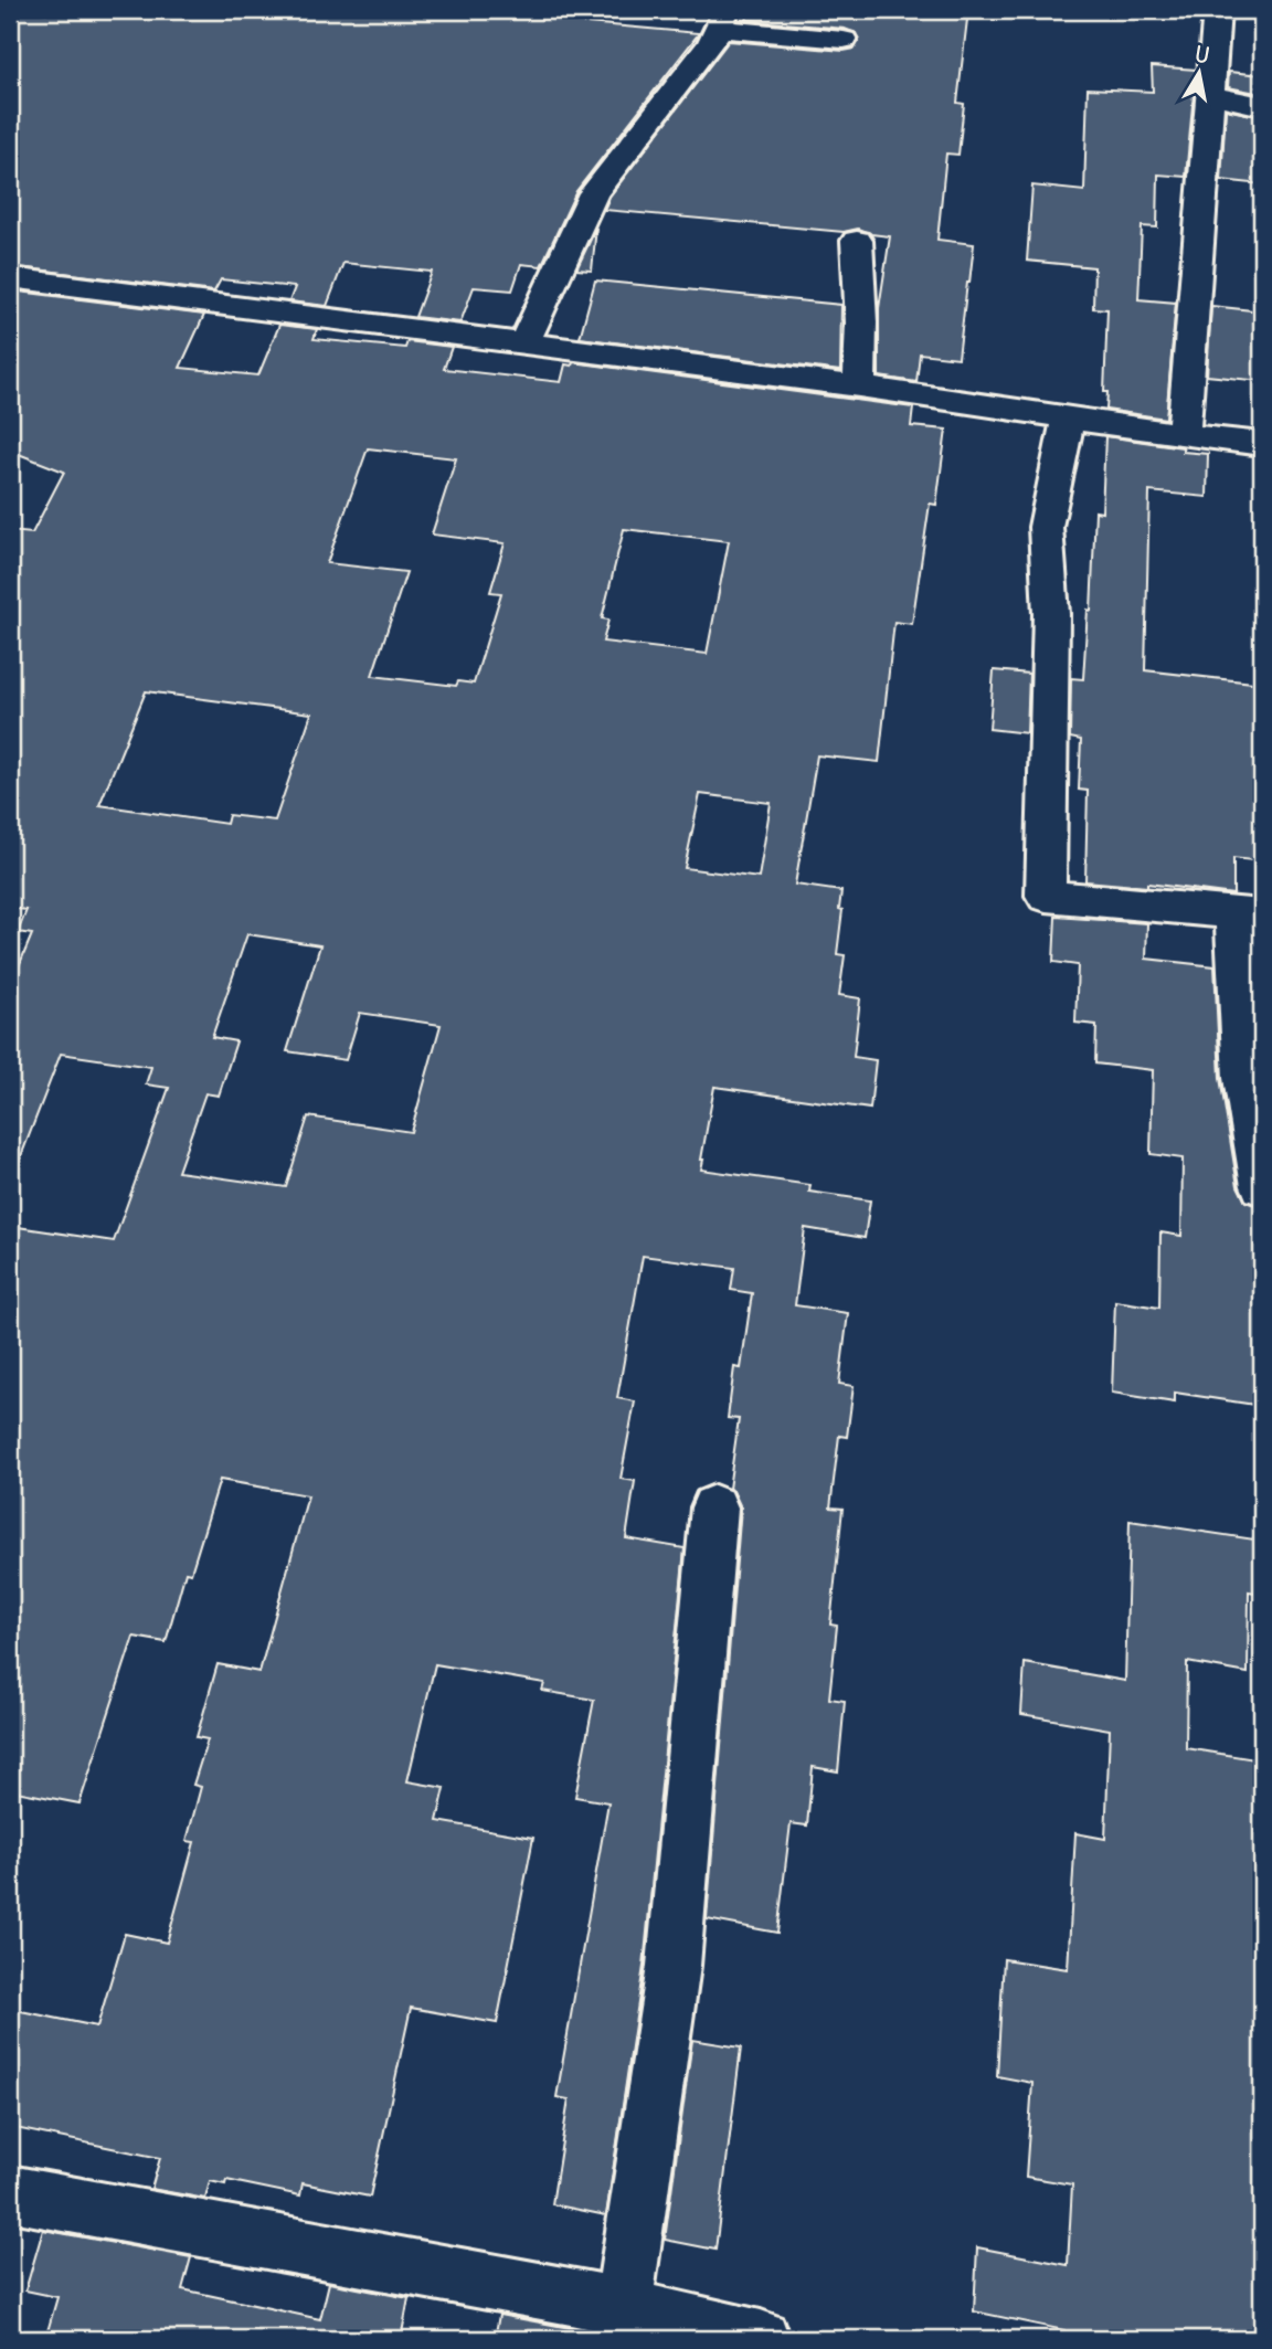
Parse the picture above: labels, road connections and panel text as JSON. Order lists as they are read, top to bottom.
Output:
{
  "north": "top"
}
